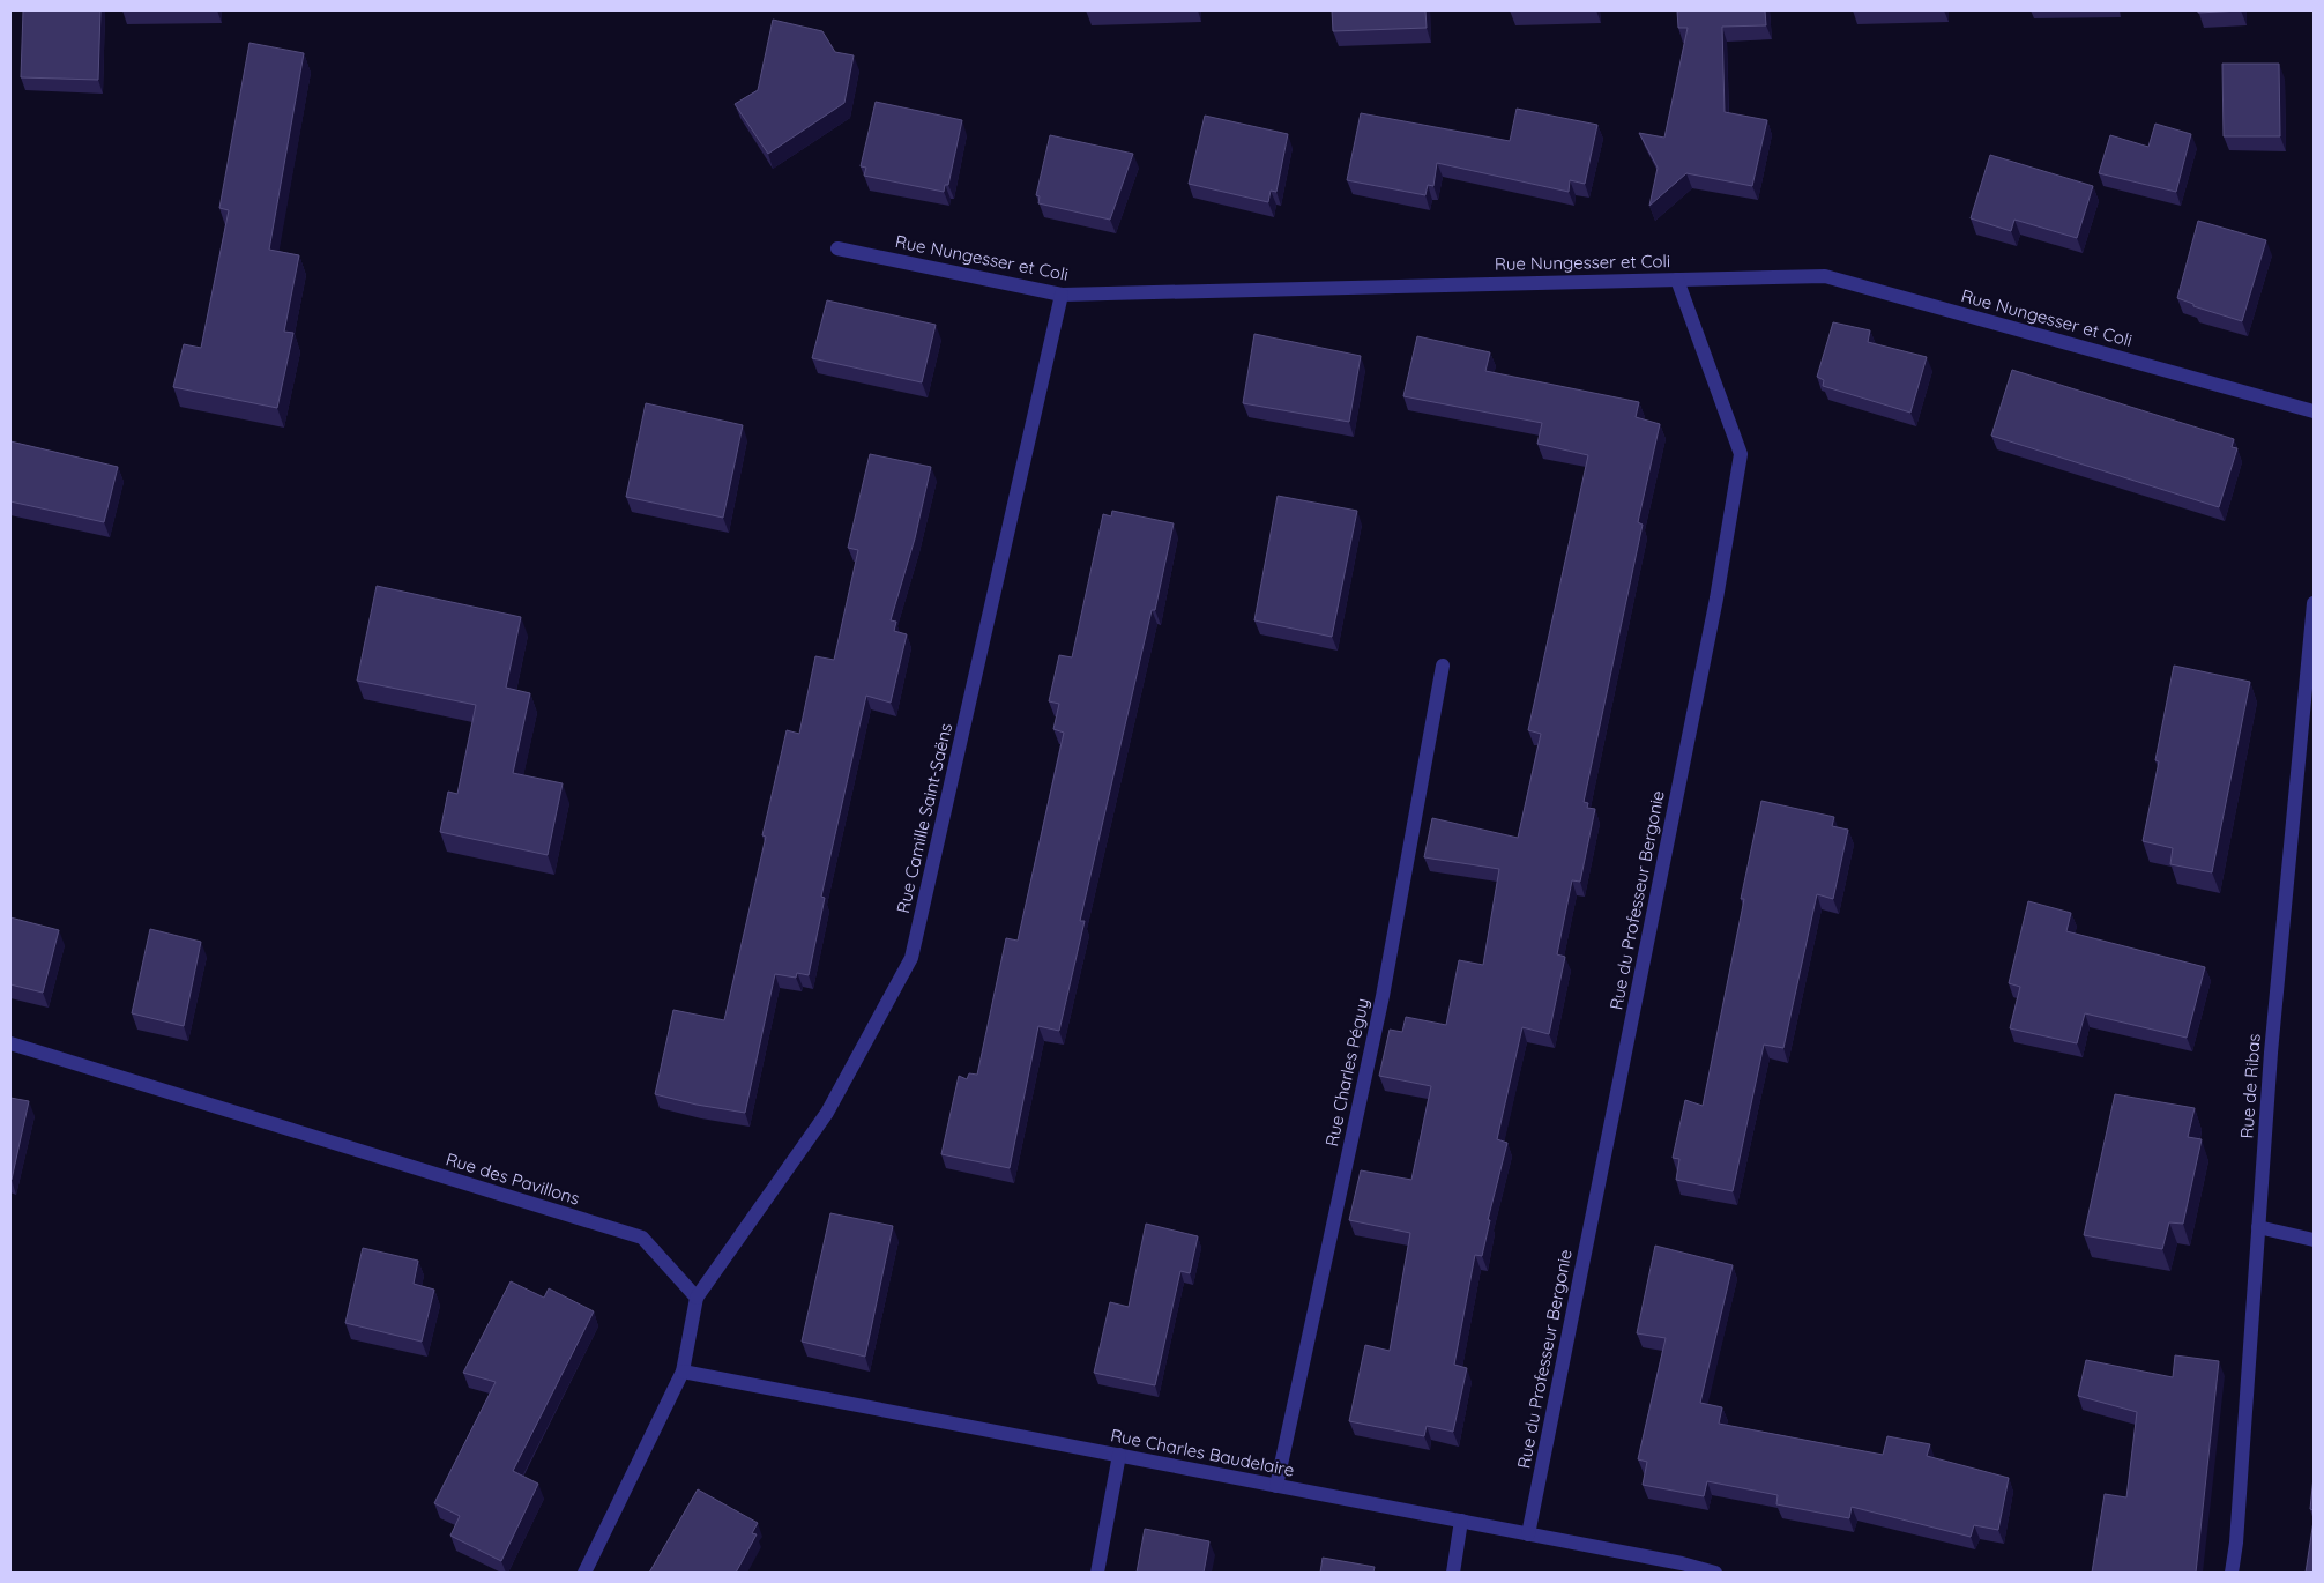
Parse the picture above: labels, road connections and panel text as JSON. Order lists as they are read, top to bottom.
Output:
{
  "streets": {
    "street": [
      "Rue Nungesser et Coli",
      "Rue Camille Saint-Saëns",
      "Rue du Professeur Bergonie",
      "Rue Charles Péguy",
      "Rue de Ribas",
      "Rue des Pavillons",
      "Rue Charles Baudelaire"
    ]
  },
  "crossings": [
    ["Rue Nungesser et Coli", "Rue Camille Saint-Saëns"],
    ["Rue Nungesser et Coli", "Rue du Professeur Bergonie"],
    ["Rue Camille Saint-Saëns", "Rue des Pavillons"],
    ["Rue du Professeur Bergonie", "Rue Charles Baudelaire"],
    ["Rue Charles Péguy", "Rue Charles Baudelaire"]
  ]
}
